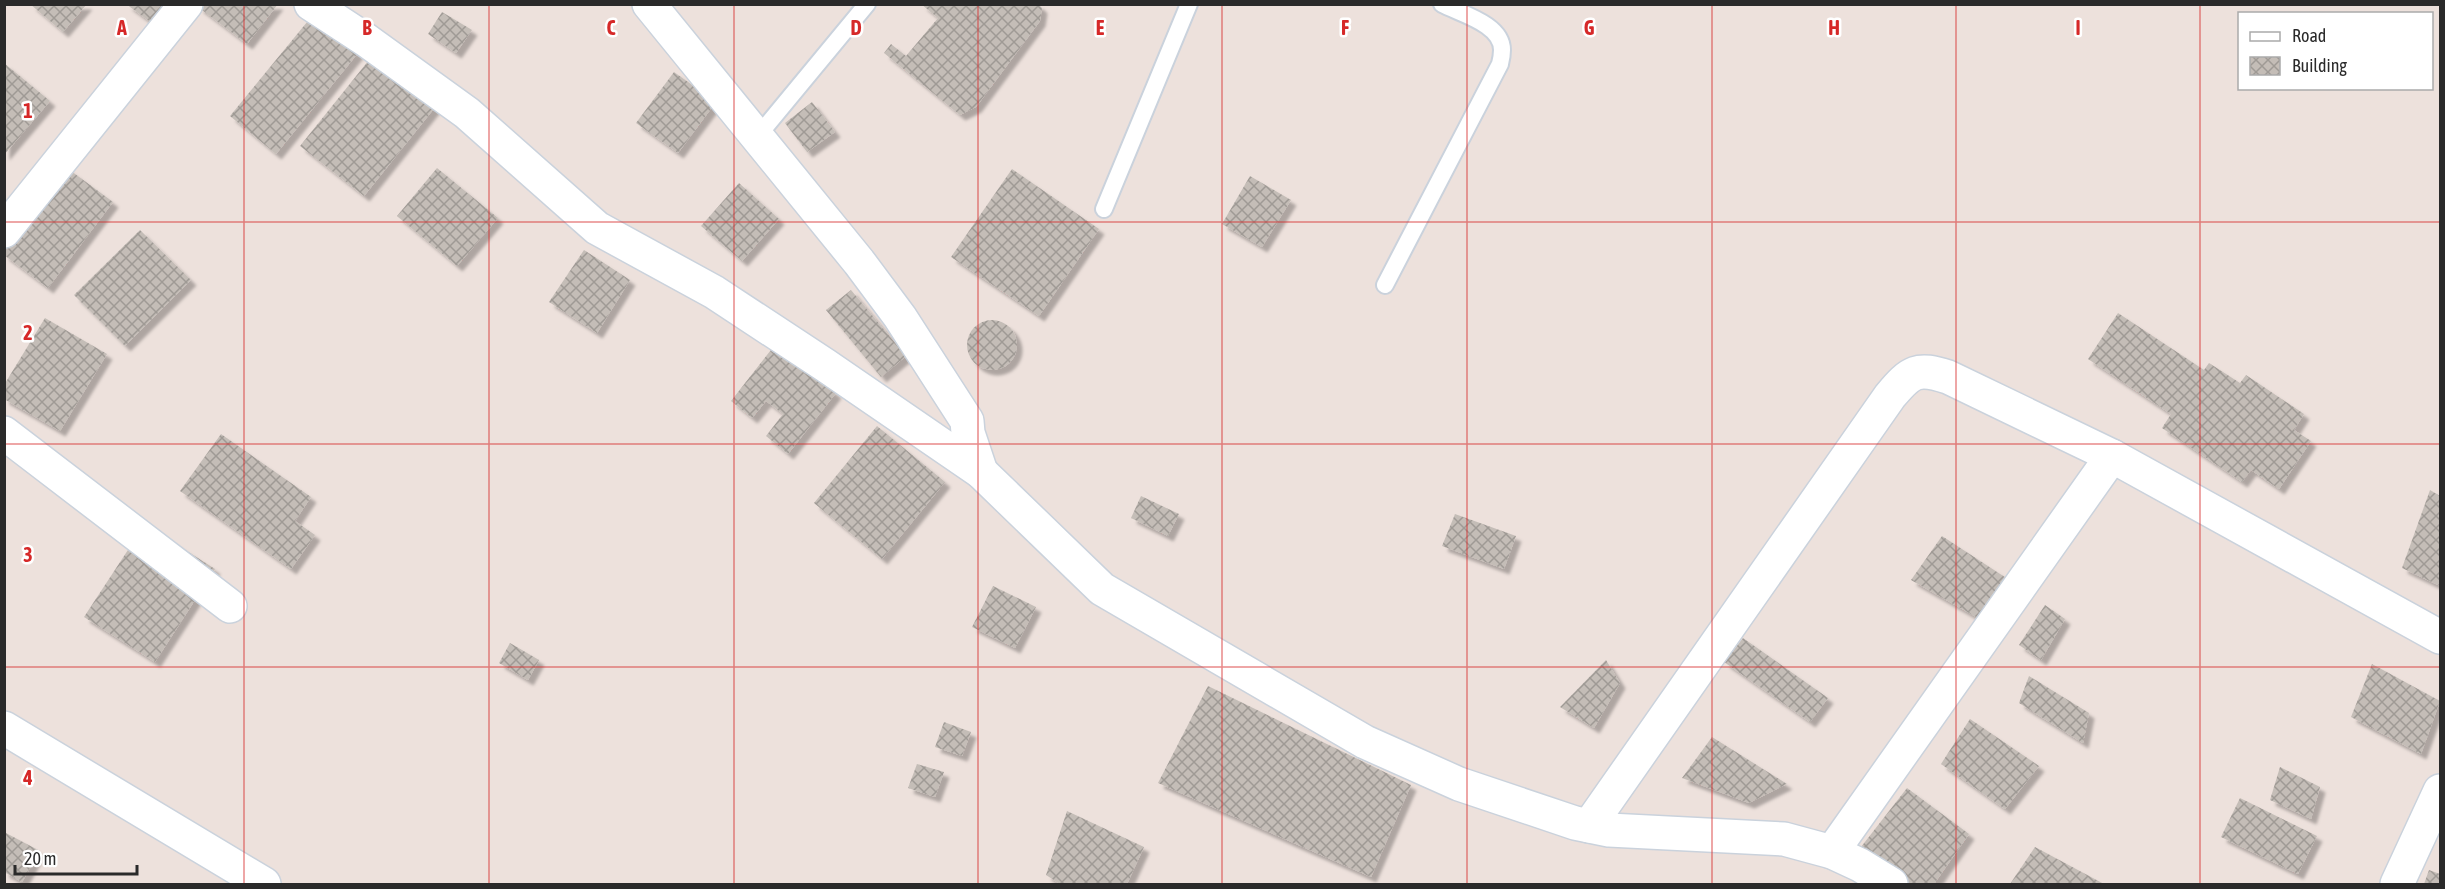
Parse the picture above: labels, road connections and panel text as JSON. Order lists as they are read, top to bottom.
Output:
{
  "legend": ["Road", "Building"],
  "scale_bar": "20 m",
  "grid": {
    "columns": [
      "A",
      "B",
      "C",
      "D",
      "E",
      "F",
      "G",
      "H",
      "I"
    ],
    "rows": [
      "1",
      "2",
      "3",
      "4"
    ]
  }
}
